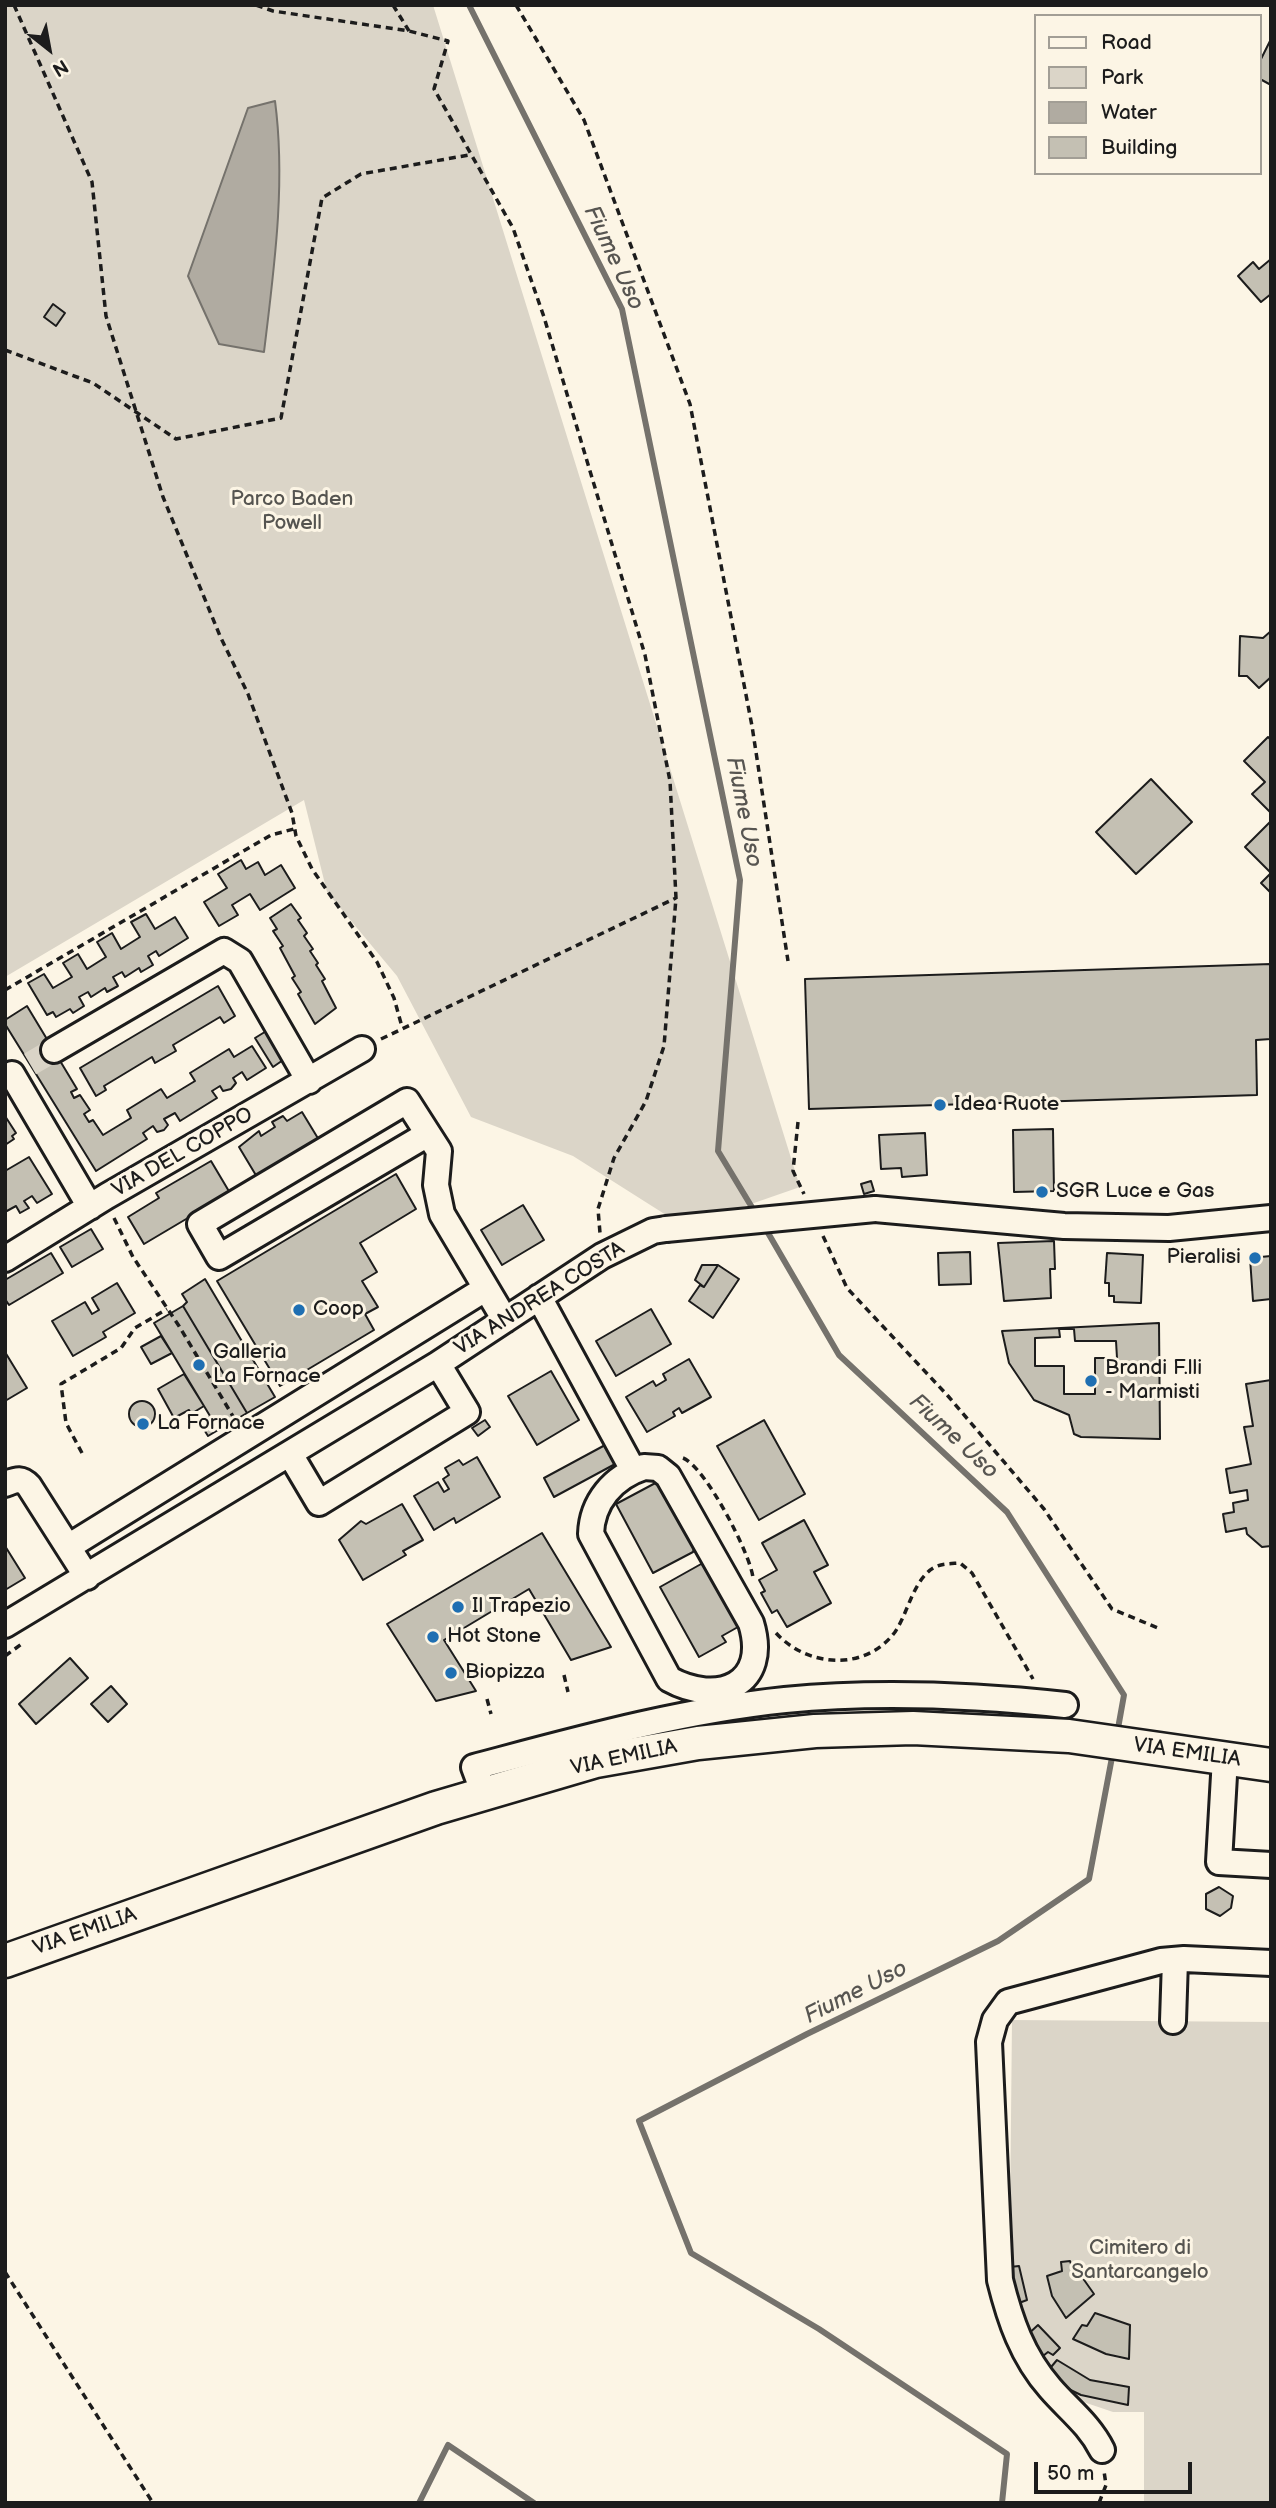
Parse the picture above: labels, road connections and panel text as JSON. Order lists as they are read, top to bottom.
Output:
{
  "streets": {
    "main road": ["VIA EMILIA"],
    "street": ["VIA DEL COPPO", "VIA ANDREA COSTA"]
  },
  "water": ["Fiume Uso"],
  "parks": ["Parco Baden Powell", "Cimitero di Santarcangelo"],
  "places": [
    "Idea Ruote",
    "SGR Luce e Gas",
    "Pieralisi",
    "Coop",
    "Galleria La Fornace",
    "Brandi F.lli - Marmisti",
    "La Fornace",
    "Il Trapezio",
    "Hot Stone",
    "Biopizza"
  ],
  "legend": [
    "Road",
    "Park",
    "Water",
    "Building"
  ],
  "scale_bar": "50 m",
  "north": "bottom right"
}
